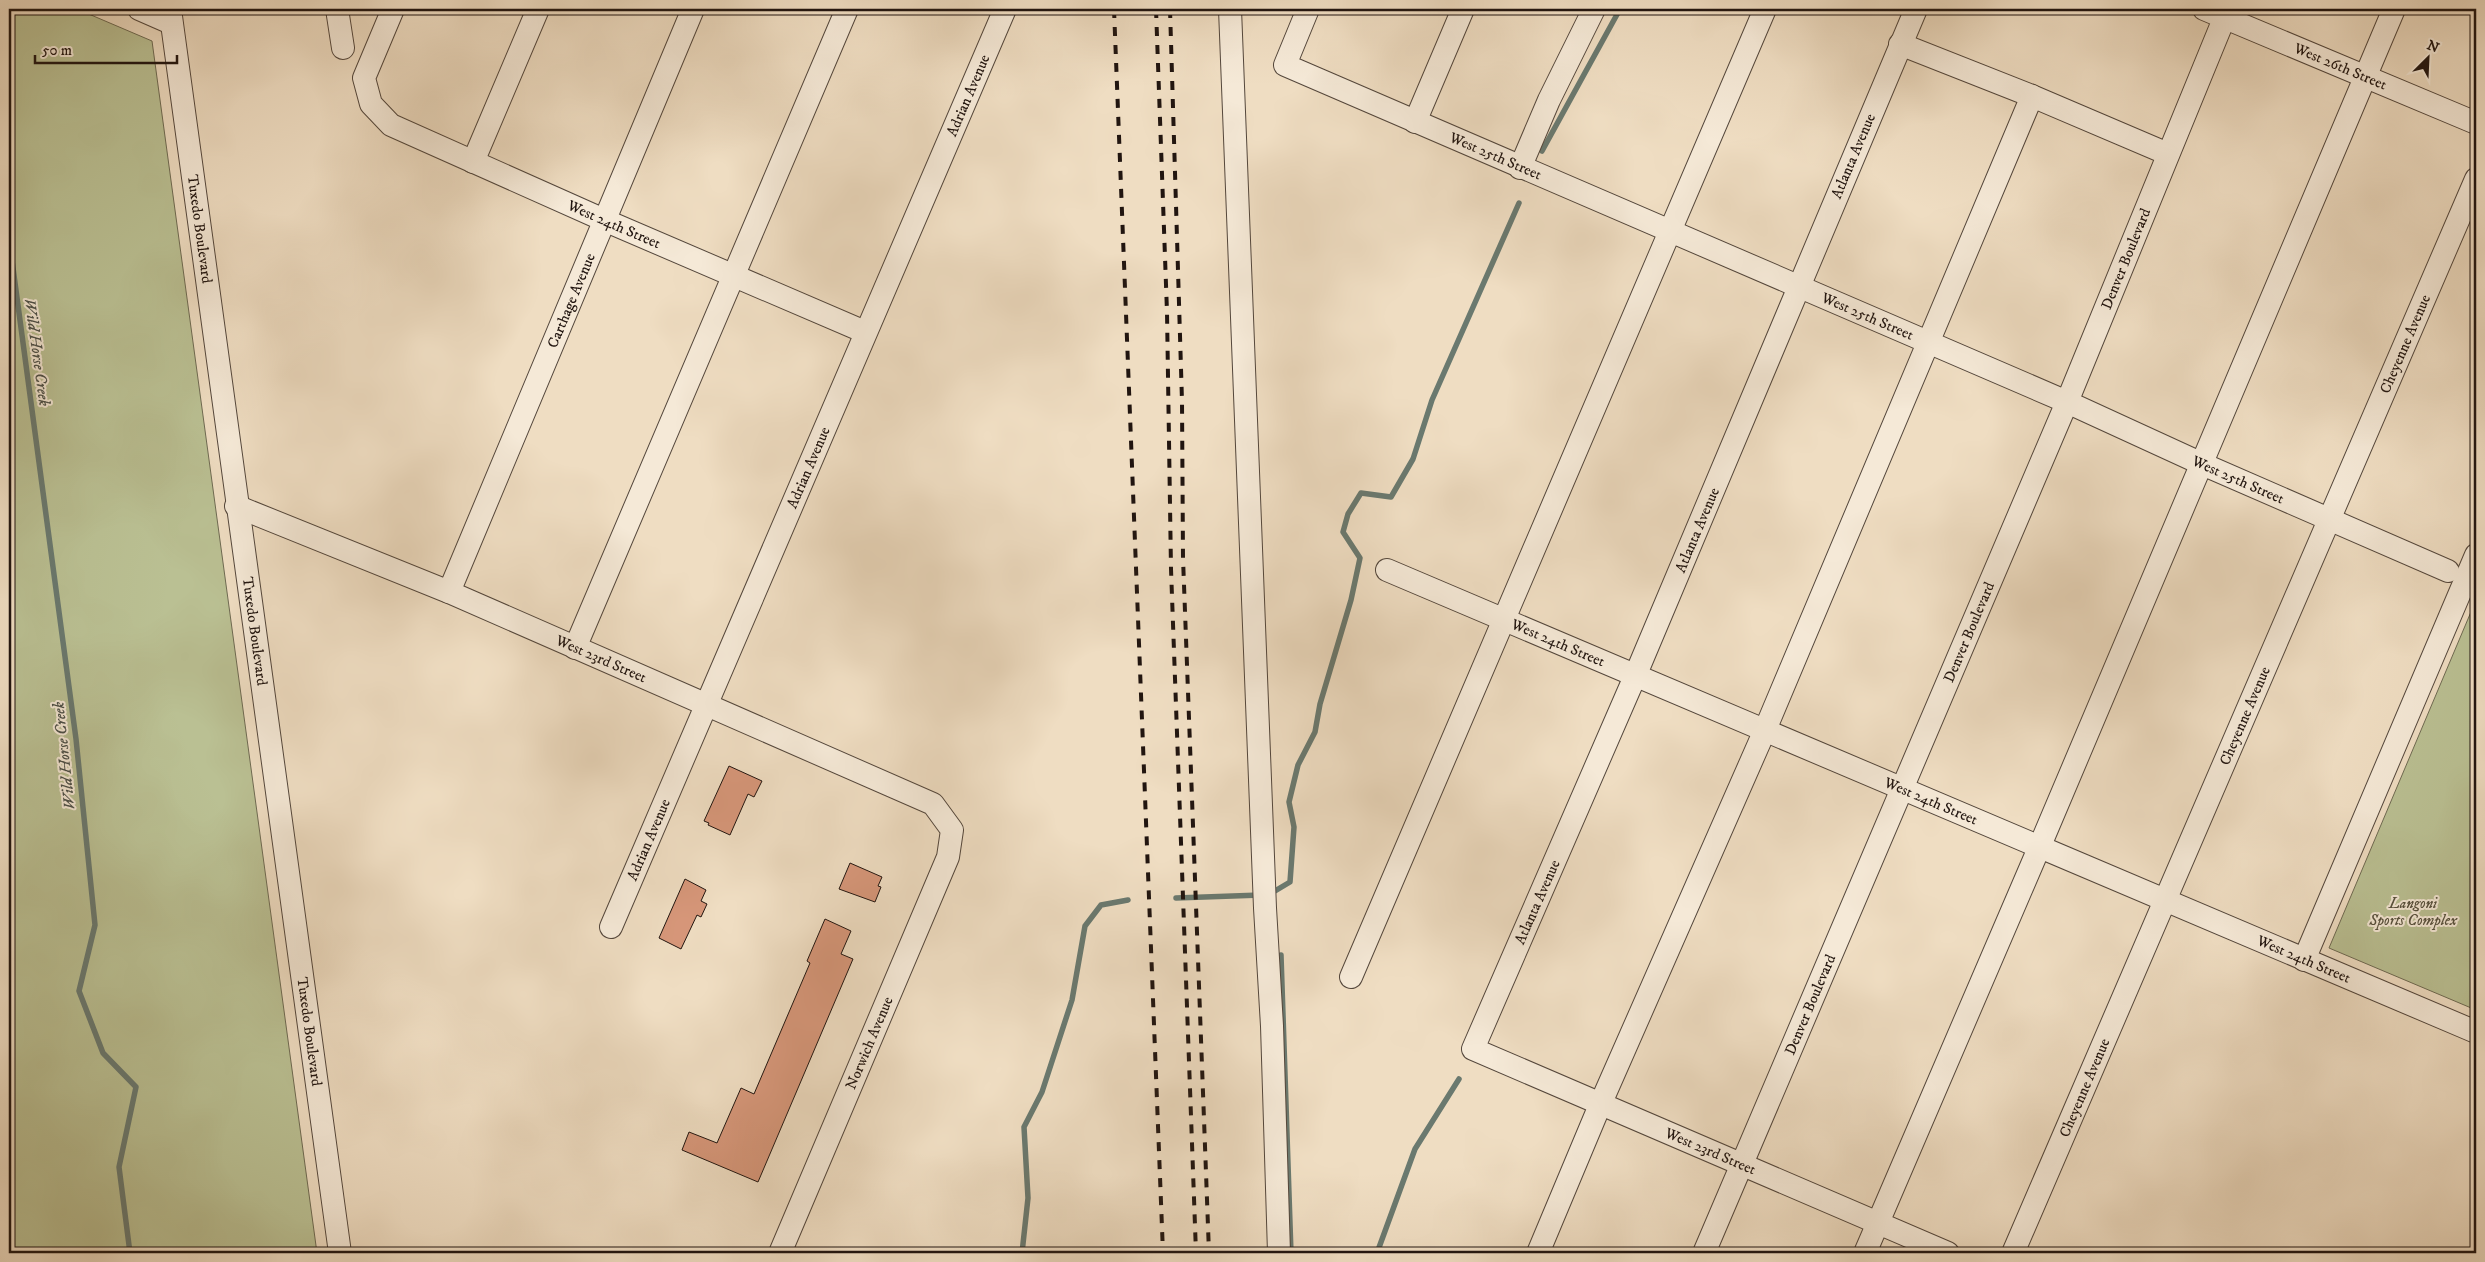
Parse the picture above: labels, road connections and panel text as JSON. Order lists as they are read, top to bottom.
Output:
{
  "streets": {
    "street": [
      "West 26th Street",
      "Adrian Avenue",
      "Atlanta Avenue",
      "West 25th Street",
      "West 24th Street",
      "Tuxedo Boulevard",
      "Denver Boulevard",
      "Carthage Avenue",
      "Cheyenne Avenue",
      "West 23rd Street",
      "Norwich Avenue"
    ]
  },
  "crossings": [
    ["West 26th Street", "Denver Boulevard"],
    ["Adrian Avenue", "West 24th Street"],
    ["Adrian Avenue", "West 23rd Street"],
    ["Atlanta Avenue", "West 25th Street"],
    ["Atlanta Avenue", "West 24th Street"],
    ["Atlanta Avenue", "West 23rd Street"],
    ["West 25th Street", "Denver Boulevard"],
    ["West 25th Street", "Cheyenne Avenue"],
    ["West 24th Street", "Denver Boulevard"],
    ["West 24th Street", "Carthage Avenue"],
    ["West 24th Street", "Cheyenne Avenue"],
    ["Tuxedo Boulevard", "West 23rd Street"],
    ["Denver Boulevard", "West 23rd Street"],
    ["Carthage Avenue", "West 23rd Street"],
    ["West 23rd Street", "Norwich Avenue"]
  ],
  "water": ["Wild Horse Creek"],
  "parks": ["Langoni Sports Complex"],
  "scale_bar": "50 m",
  "north": "top right"
}
